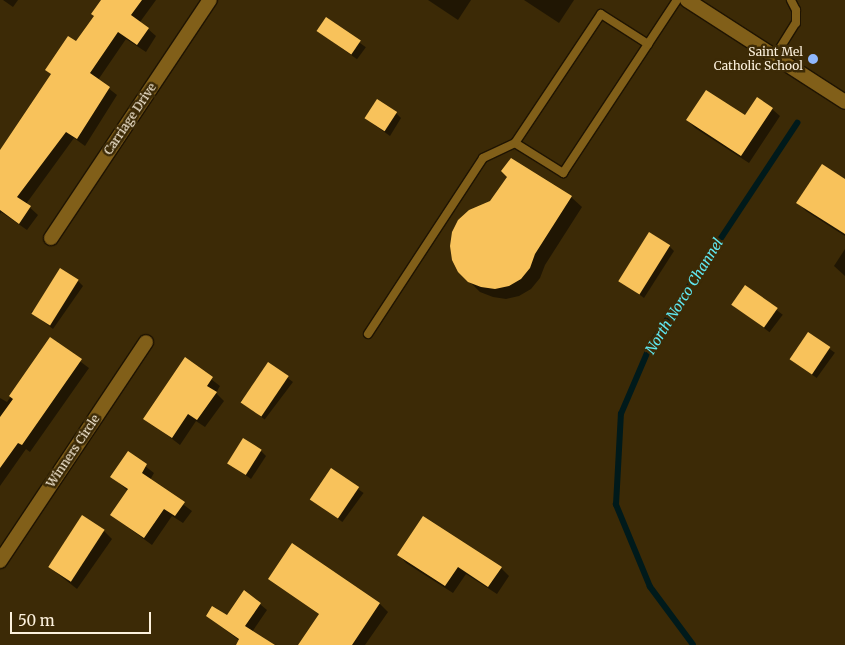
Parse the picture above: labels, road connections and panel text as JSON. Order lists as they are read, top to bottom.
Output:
{
  "streets": {
    "street": ["Carriage Drive", "Winners Circle"]
  },
  "water": ["North Norco Channel"],
  "places": ["Saint Mel Catholic School"],
  "scale_bar": "50 m"
}
